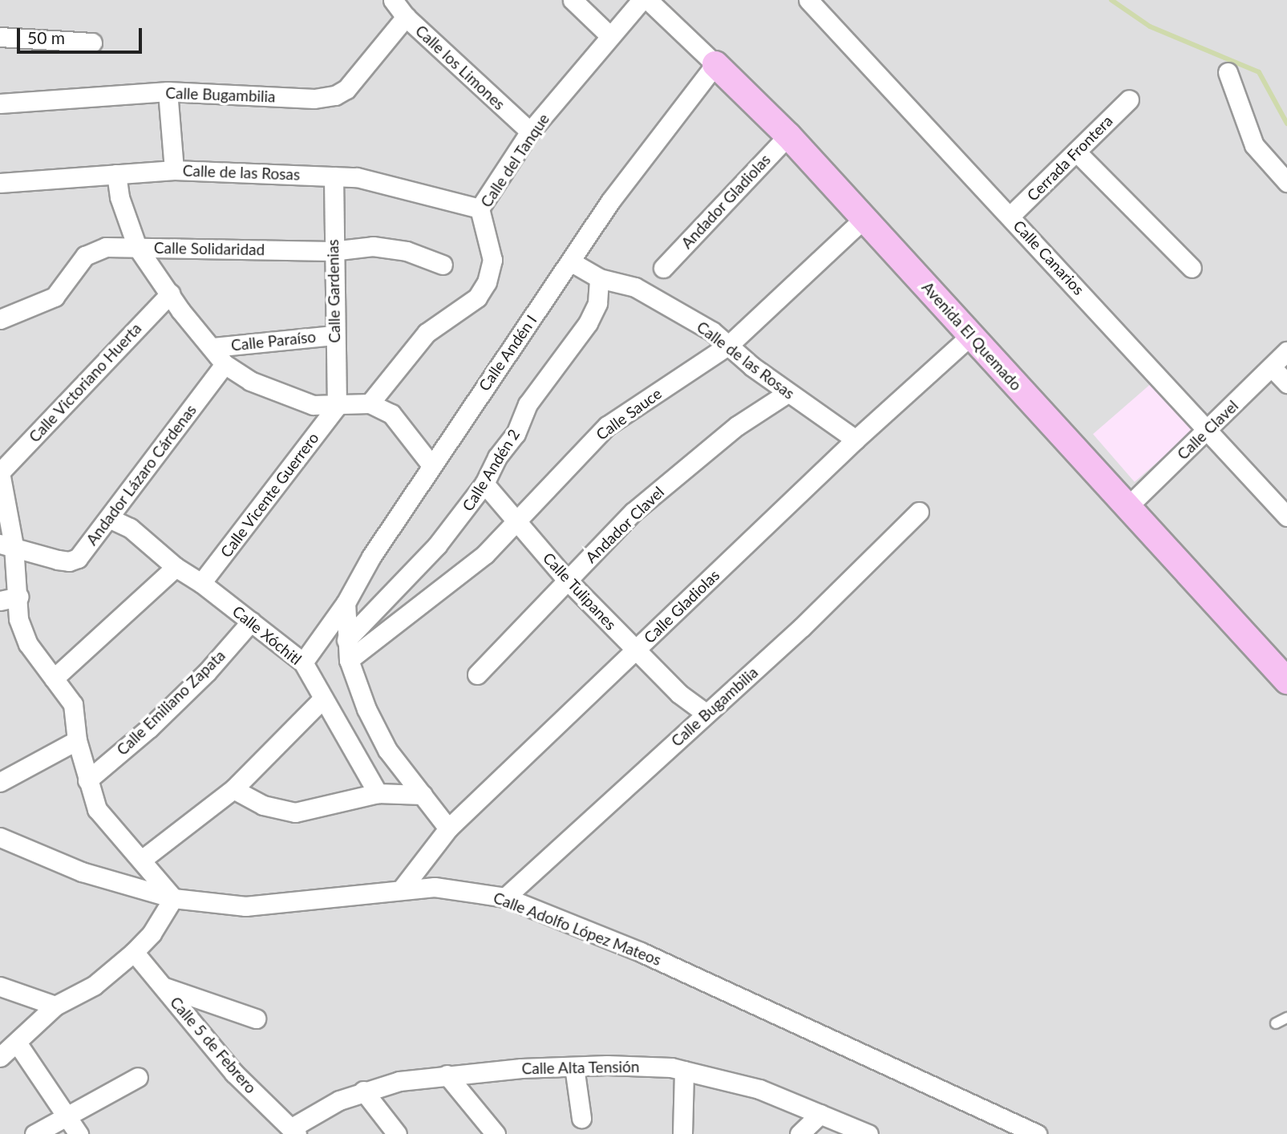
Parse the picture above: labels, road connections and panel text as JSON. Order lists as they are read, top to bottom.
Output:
{
  "streets": {
    "main road": ["Avenida El Quemado"],
    "street": [
      "Calle los Limones",
      "Calle Bugambilia",
      "Cerrada Frontera",
      "Calle del Tanque",
      "Calle de las Rosas",
      "Andador Gladiolas",
      "Calle Solidaridad",
      "Calle Canarios",
      "Calle Gardenias",
      "Calle Paraíso",
      "Calle Andén I",
      "Calle Victoriano Huerta",
      "Calle Sauce",
      "Calle Clavel",
      "Calle Andén 2",
      "Andador Lázaro Cárdenas",
      "Calle Vicente Guerrero",
      "Andador Clavel",
      "Calle Tulipanes",
      "Calle Gladiolas",
      "Calle Xóchitl",
      "Calle Emiliano Zapata",
      "Calle Adolfo López Mateos",
      "Calle 5 de Febrero",
      "Calle Alta Tensión"
    ]
  },
  "crossings": [
    ["Calle los Limones", "Calle Bugambilia"],
    ["Calle los Limones", "Calle del Tanque"],
    ["Calle Bugambilia", "Calle Tulipanes"],
    ["Calle Bugambilia", "Calle Adolfo López Mateos"],
    ["Cerrada Frontera", "Calle Canarios"],
    ["Calle del Tanque", "Calle de las Rosas"],
    ["Calle de las Rosas", "Calle Gardenias"],
    ["Calle de las Rosas", "Calle Andén I"],
    ["Calle de las Rosas", "Calle Sauce"],
    ["Calle de las Rosas", "Calle Andén 2"],
    ["Calle de las Rosas", "Andador Clavel"],
    ["Calle de las Rosas", "Calle Gladiolas"],
    ["Andador Gladiolas", "Avenida El Quemado"],
    ["Calle Solidaridad", "Calle Gardenias"],
    ["Calle Canarios", "Calle Clavel"],
    ["Calle Gardenias", "Calle Paraíso"],
    ["Calle Gardenias", "Calle Vicente Guerrero"],
    ["Avenida El Quemado", "Calle Andén I"],
    ["Avenida El Quemado", "Calle Sauce"],
    ["Avenida El Quemado", "Calle Clavel"],
    ["Avenida El Quemado", "Calle Gladiolas"],
    ["Calle Andén I", "Calle Xóchitl"],
    ["Calle Sauce", "Calle Tulipanes"],
    ["Calle Andén 2", "Calle Tulipanes"],
    ["Andador Lázaro Cárdenas", "Calle Xóchitl"],
    ["Calle Vicente Guerrero", "Calle Xóchitl"],
    ["Andador Clavel", "Calle Tulipanes"],
    ["Calle Tulipanes", "Calle Gladiolas"],
    ["Calle Gladiolas", "Calle Adolfo López Mateos"],
    ["Calle Xóchitl", "Calle Emiliano Zapata"],
    ["Calle 5 de Febrero", "Calle Alta Tensión"]
  ],
  "scale_bar": "50 m"
}
